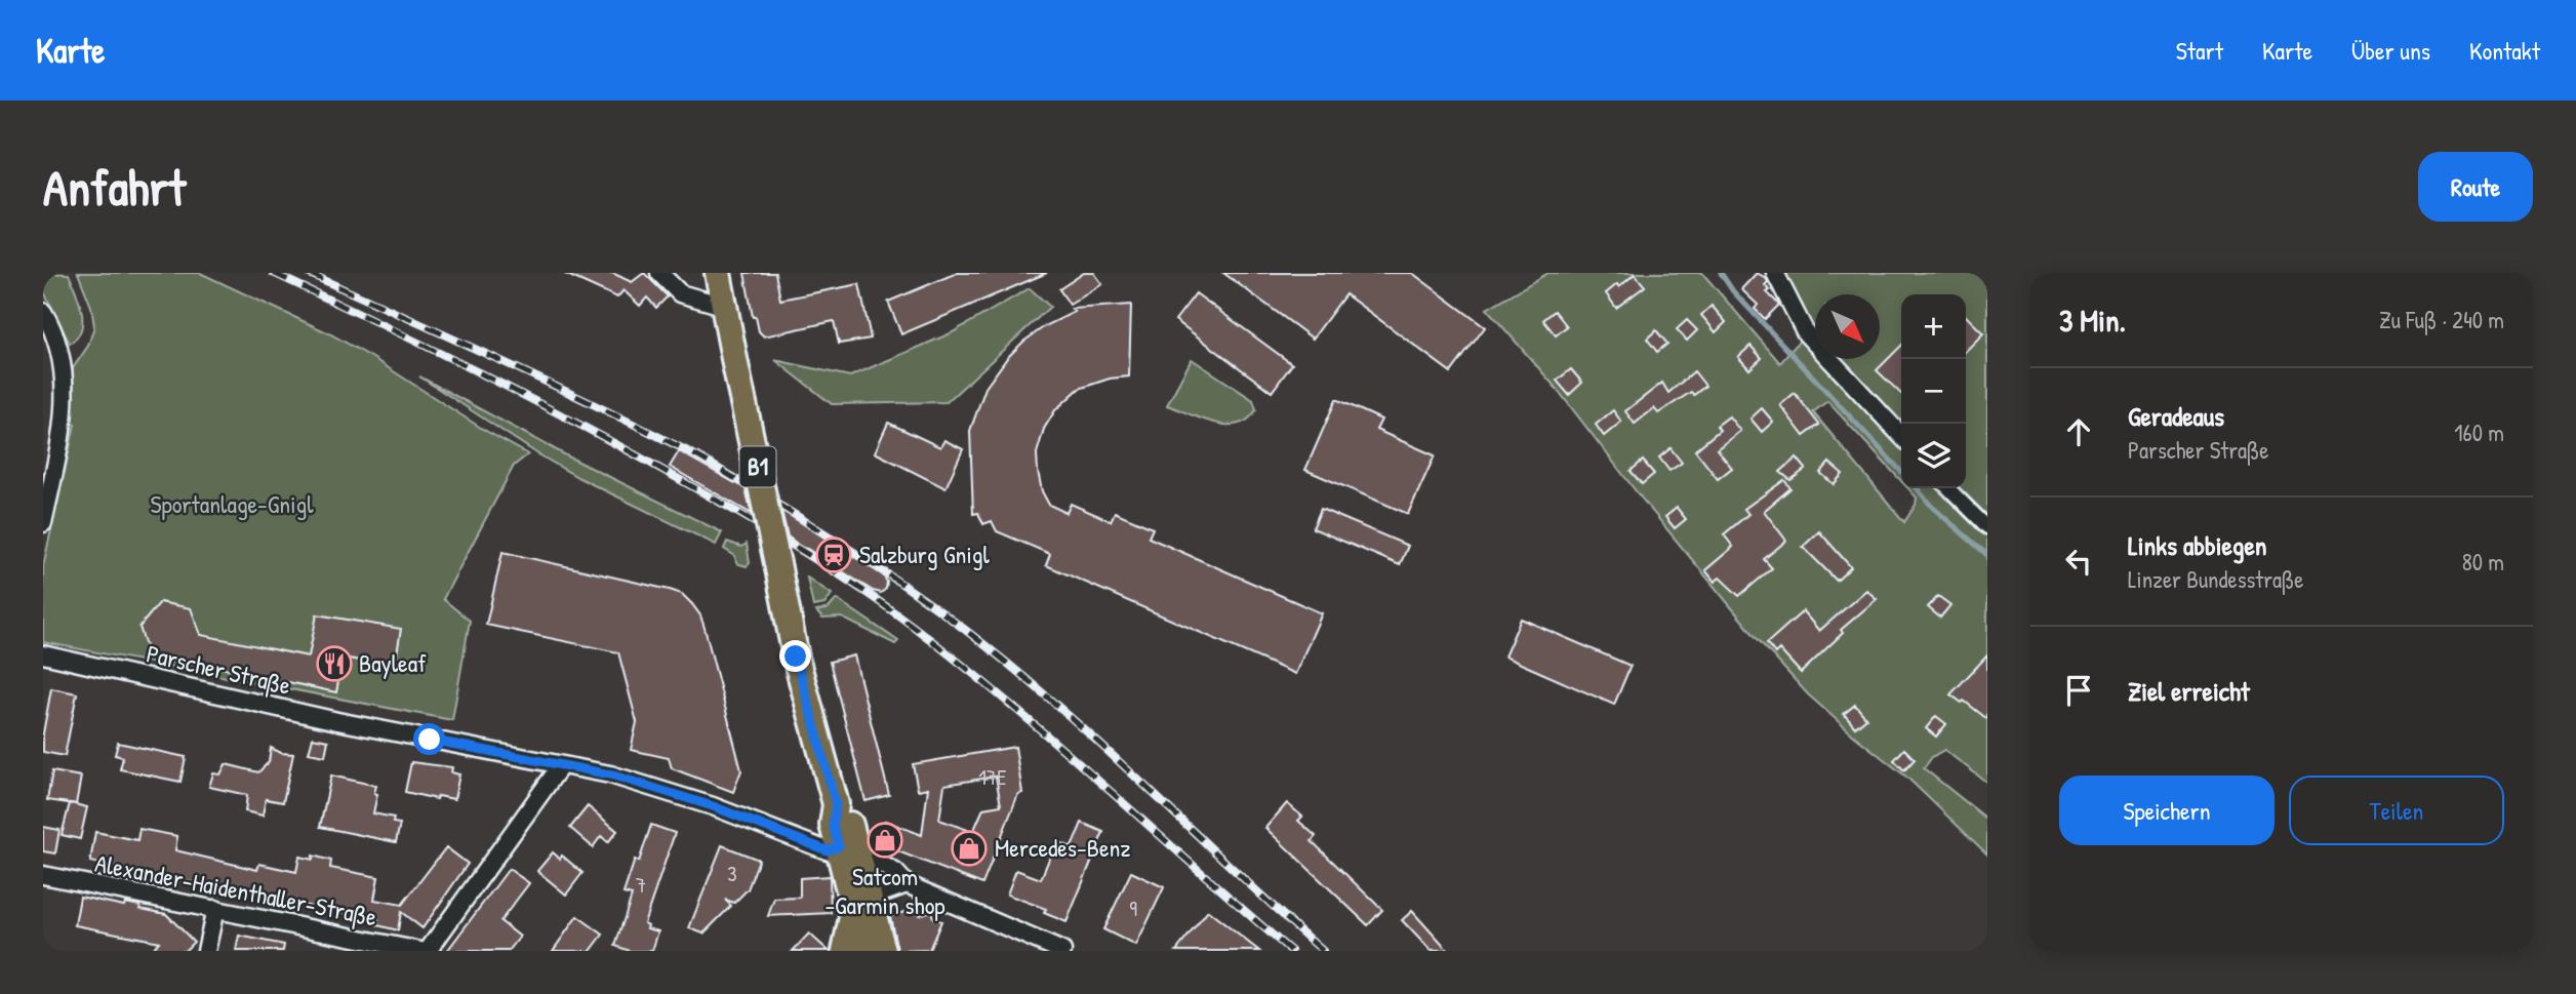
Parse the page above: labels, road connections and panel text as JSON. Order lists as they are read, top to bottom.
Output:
{
  "streets": {
    "main road": ["B1"],
    "street": ["Parscher Straße", "Alexander-Haidenthaller-Straße"]
  },
  "crossings": [
    ["B1", "Parscher Straße"]
  ],
  "parks": ["Sportanlage-Gnigl"],
  "places": {
    "station": ["Salzburg Gnigl"],
    "restaurant": ["Bayleaf"],
    "shop": ["Satcom -Garmin shop", "Mercedes-Benz"]
  },
  "house_numbers": [
    "17E",
    "3",
    "7",
    "9"
  ],
  "north": "bottom right",
  "page": {
    "header": "Karte",
    "nav": [
      "Start",
      "Karte",
      "Über uns",
      "Kontakt"
    ],
    "buttons": [
      "Route",
      ["Speichern", "Teilen"]
    ],
    "title": "Anfahrt",
    "heading": ["3 Min.", "Zu Fuß · 240 m"],
    "map_buttons": ["+", "−"],
    "list": [
      ["Geradeaus", "Parscher Straße", "160 m"],
      ["Links abbiegen", "Linzer Bundesstraße", "80 m"],
      "Ziel erreicht"
    ]
  }
}
